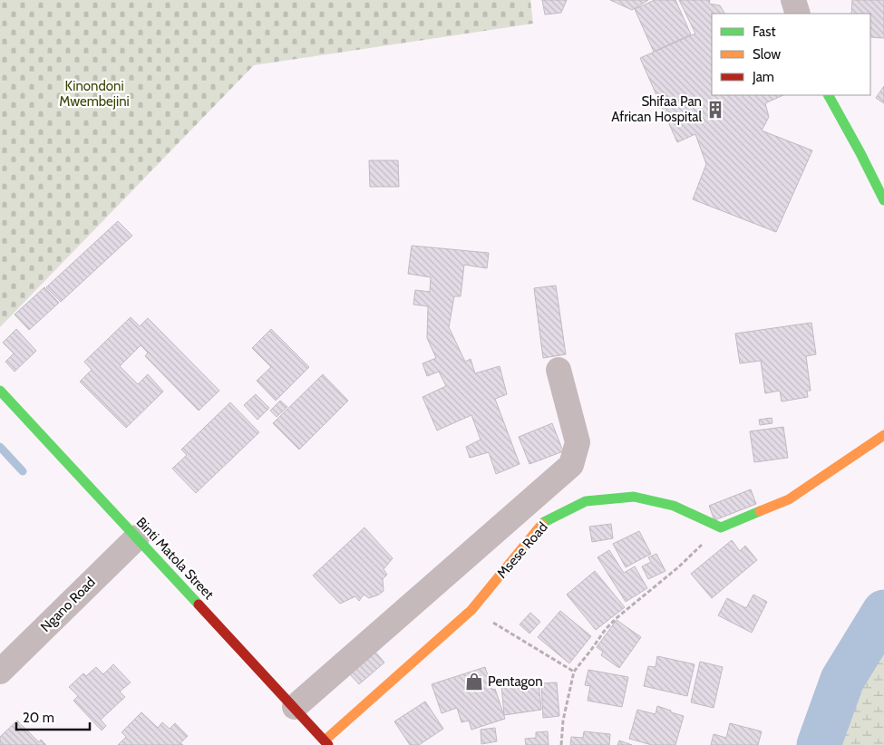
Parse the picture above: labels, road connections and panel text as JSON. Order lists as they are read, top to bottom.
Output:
{
  "streets": {
    "street": ["Msese Road", "Binti Matola Street", "Ngano Road"]
  },
  "crossings": [
    ["Msese Road", "Binti Matola Street"],
    ["Binti Matola Street", "Ngano Road"]
  ],
  "parks": ["Kinondoni Mwembejini"],
  "places": {
    "building": ["Shifaa Pan African Hospital"],
    "shop": ["Pentagon"]
  },
  "legend": ["Fast", "Slow", "Jam"],
  "scale_bar": "20 m"
}
